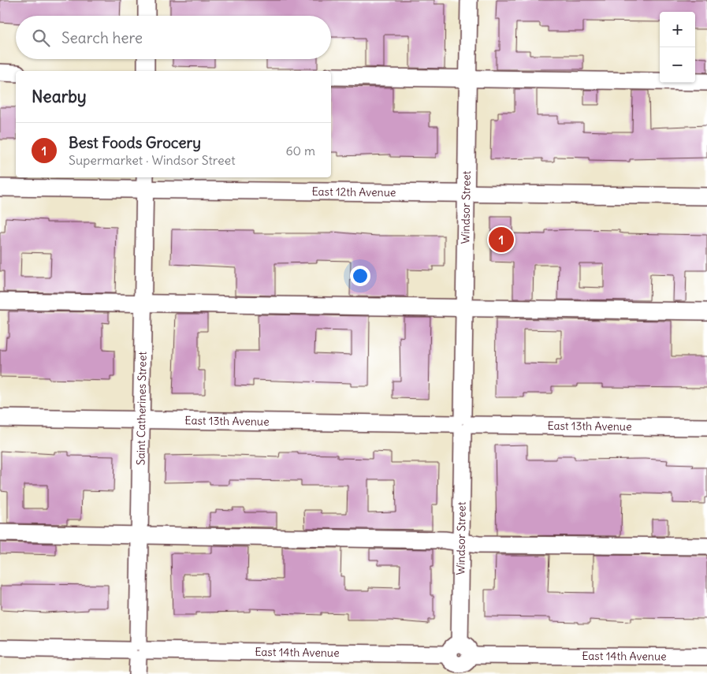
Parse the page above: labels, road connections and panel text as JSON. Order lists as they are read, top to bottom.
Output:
{
  "streets": {
    "street": [
      "East 12th Avenue",
      "Windsor Street",
      "Saint Catherines Street",
      "East 13th Avenue",
      "East 14th Avenue"
    ]
  },
  "crossings": [
    ["East 12th Avenue", "Windsor Street"],
    ["East 12th Avenue", "Saint Catherines Street"],
    ["Windsor Street", "East 13th Avenue"],
    ["Windsor Street", "East 14th Avenue"],
    ["Saint Catherines Street", "East 13th Avenue"],
    ["Saint Catherines Street", "East 14th Avenue"]
  ],
  "page": {
    "map_buttons": ["+", "−"],
    "search": "Search here",
    "heading": "Nearby",
    "list": [
      {
        "mark": "1",
        "name": "Best Foods Grocery",
        "note": "Supermarket · Windsor Street",
        "value": "60 m"
      }
    ],
    "pins": "1"
  }
}
